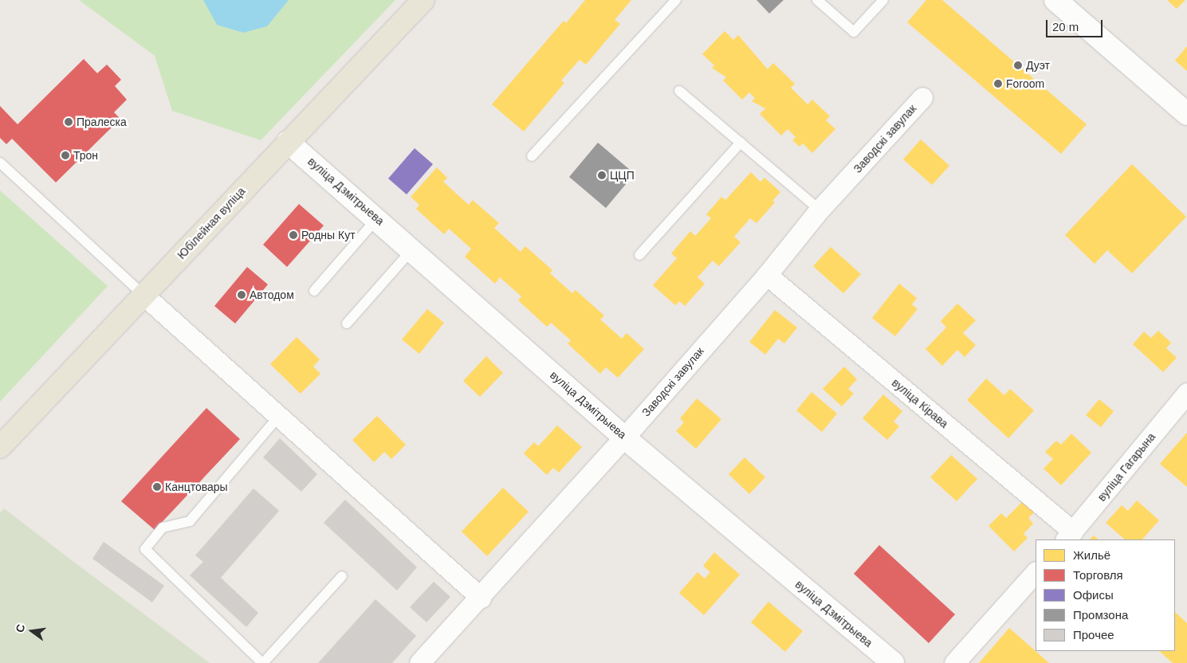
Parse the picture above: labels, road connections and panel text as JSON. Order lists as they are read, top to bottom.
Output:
{
  "streets": {
    "main road": ["Юбілейная вуліца"],
    "street": [
      "Заводскі завулак",
      "вуліца Дзмітрыева",
      "вуліца Кірава",
      "вуліца Гагарына"
    ]
  },
  "crossings": [
    ["Заводскі завулак", "вуліца Дзмітрыева"],
    ["Заводскі завулак", "вуліца Кірава"],
    ["вуліца Дзмітрыева", "Юбілейная вуліца"],
    ["вуліца Кірава", "вуліца Гагарына"]
  ],
  "places": [
    "Дуэт",
    "Foroom",
    "Пралеска",
    "Трон",
    "ЦЦП",
    "Родны Кут",
    "Автодом",
    "Канцтовары"
  ],
  "legend": [
    "Жильё",
    "Торговля",
    "Офисы",
    "Промзона",
    "Прочее"
  ],
  "scale_bar": "20 m",
  "north": "left"
}
